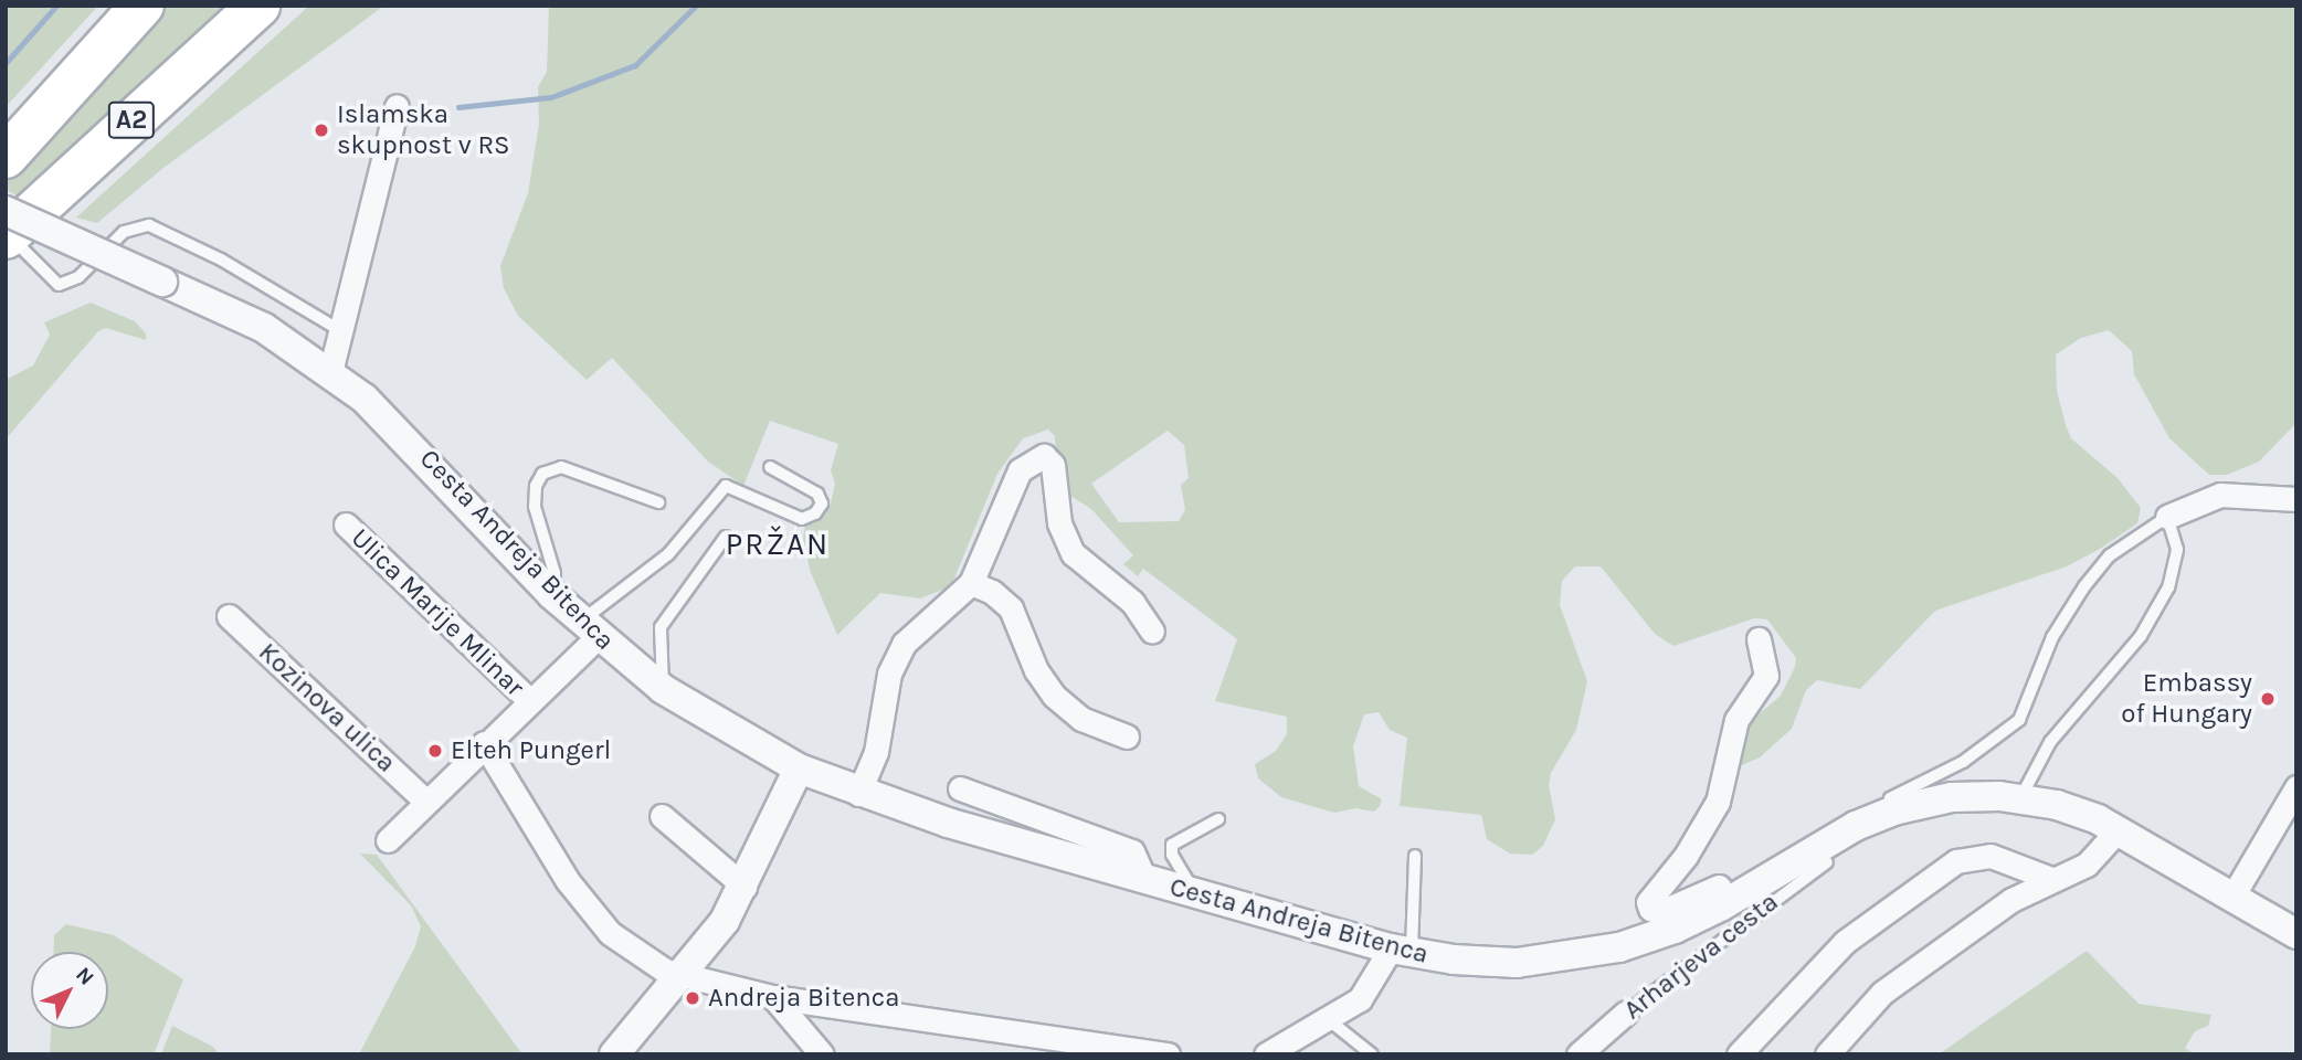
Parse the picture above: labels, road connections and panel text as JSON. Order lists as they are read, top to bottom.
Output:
{
  "streets": {
    "highway": ["A2"],
    "street": [
      "Cesta Andreja Bitenca",
      "Ulica Marije Mlinar",
      "Kozinova ulica",
      "Arharjeva cesta"
    ]
  },
  "crossings": [
    ["A2", "Cesta Andreja Bitenca"]
  ],
  "districts": ["PRŽAN"],
  "places": [
    "Islamska skupnost v RS",
    "Embassy of Hungary",
    "Elteh Pungerl",
    "Andreja Bitenca"
  ],
  "north": "top right"
}
